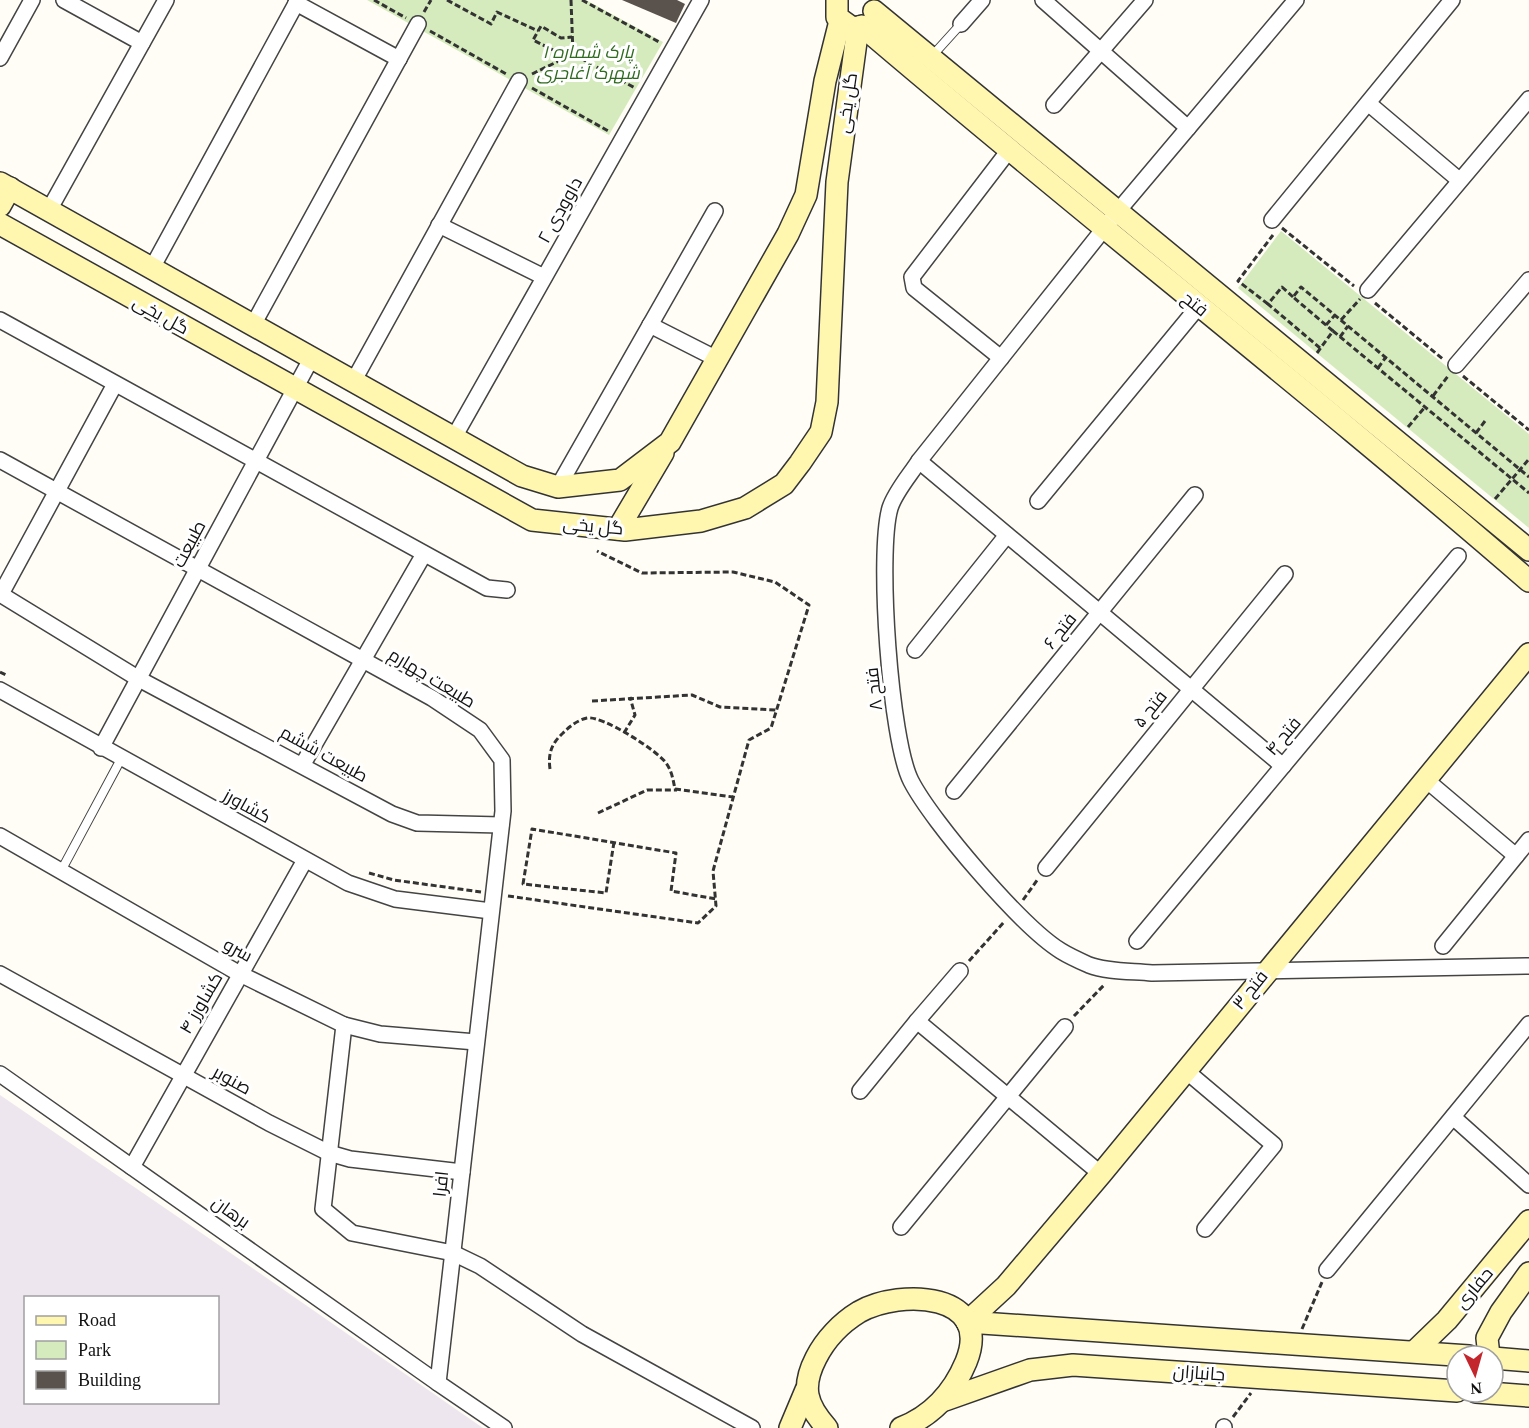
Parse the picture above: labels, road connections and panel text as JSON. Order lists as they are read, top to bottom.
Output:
{
  "streets": {
    "street": [
      "گل یخی",
      "داوودی ۲",
      "فتح",
      "طبیعت",
      "فتح ۶",
      "طبیعت چهارم",
      "فتح ۸",
      "فتح ۵",
      "فتح ۴",
      "طبیعت ششم",
      "کشاورز",
      "سرو",
      "فتح ۳",
      "کشاورز ۴",
      "صنوبر",
      "افرا",
      "برهان",
      "حفاری",
      "جانبازان"
    ]
  },
  "crossings": [
    ["گل یخی", "داوودی ۲"],
    ["گل یخی", "فتح"],
    ["گل یخی", "طبیعت"],
    ["فتح", "فتح ۸"],
    ["طبیعت", "طبیعت چهارم"],
    ["طبیعت", "طبیعت ششم"],
    ["طبیعت", "کشاورز"],
    ["طبیعت چهارم", "طبیعت ششم"],
    ["طبیعت چهارم", "کشاورز"],
    ["طبیعت چهارم", "افرا"],
    ["فتح ۸", "فتح ۳"],
    ["کشاورز", "کشاورز ۴"],
    ["کشاورز", "افرا"],
    ["سرو", "کشاورز ۴"],
    ["سرو", "افرا"],
    ["فتح ۳", "جانبازان"],
    ["کشاورز ۴", "صنوبر"],
    ["کشاورز ۴", "برهان"],
    ["صنوبر", "افرا"],
    ["افرا", "برهان"],
    ["حفاری", "جانبازان"]
  ],
  "parks": ["پارک شماره ۱ شهرک آغاجری"],
  "legend": ["Road", "Park", "Building"],
  "north": "bottom"
}
